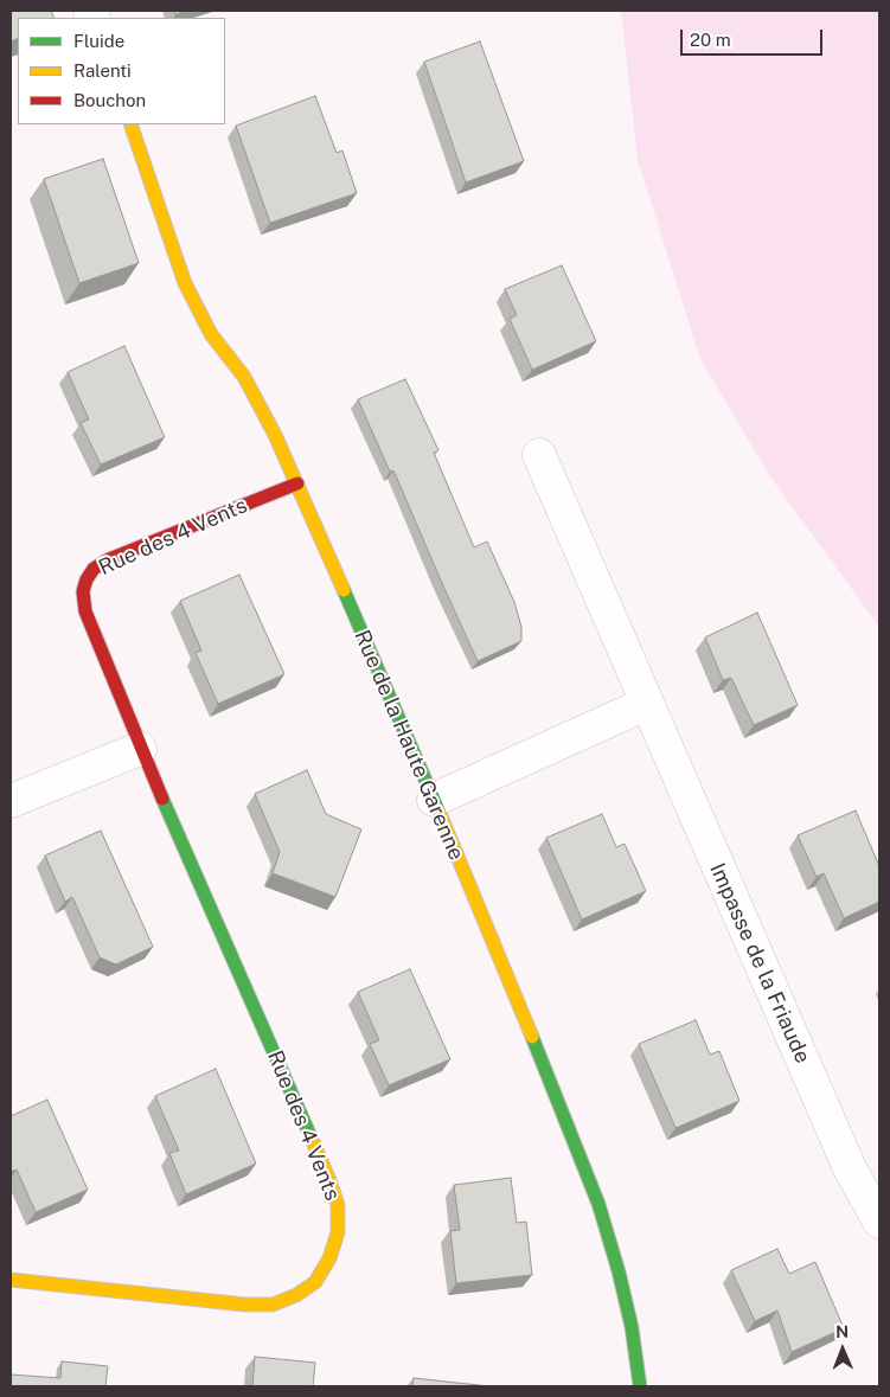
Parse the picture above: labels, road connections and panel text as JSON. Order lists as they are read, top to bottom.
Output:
{
  "streets": {
    "street": ["Rue des 4 Vents", "Rue de la Haute Garenne", "Impasse de la Friaude"]
  },
  "crossings": [
    ["Rue des 4 Vents", "Rue de la Haute Garenne"]
  ],
  "legend": ["Fluide", "Ralenti", "Bouchon"],
  "scale_bar": "20 m",
  "north": "top"
}
